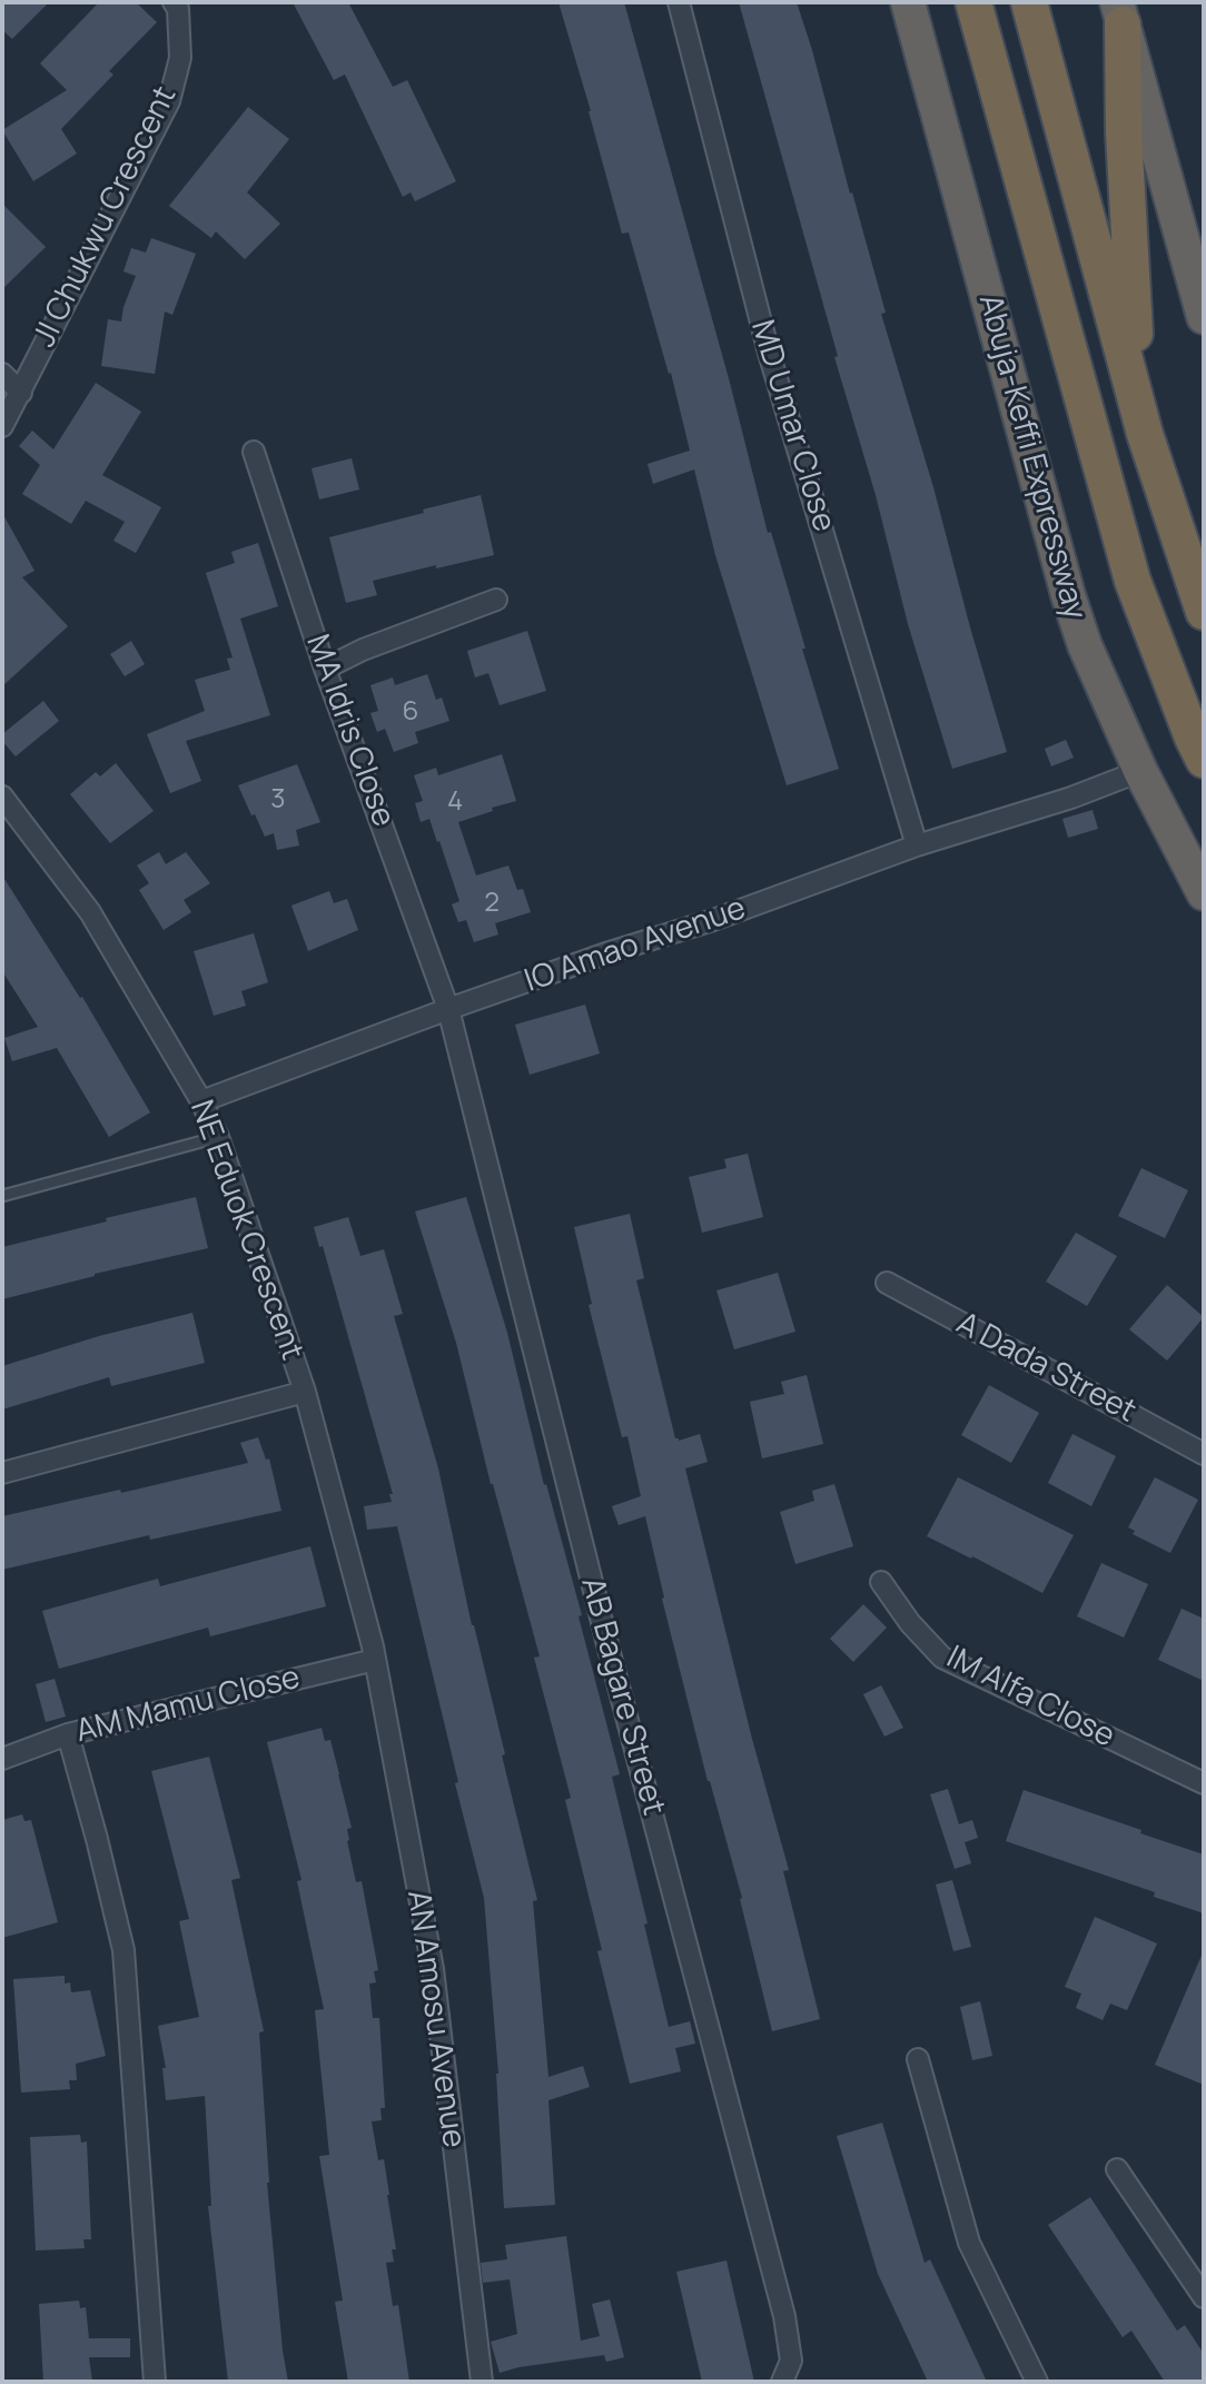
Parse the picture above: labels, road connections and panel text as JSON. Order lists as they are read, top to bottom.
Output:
{
  "streets": {
    "highway": ["Abuja-Keffi Expressway"],
    "street": [
      "JI Chukwu Crescent",
      "MD Umar Close",
      "MA Idris Close",
      "IO Amao Avenue",
      "NE Eduok Crescent",
      "A Dada Street",
      "AB Bagare Street",
      "IM Alfa Close",
      "AM Mamu Close",
      "AN Amosu Avenue"
    ]
  },
  "crossings": [
    ["MD Umar Close", "IO Amao Avenue"],
    ["Abuja-Keffi Expressway", "IO Amao Avenue"],
    ["MA Idris Close", "IO Amao Avenue"],
    ["MA Idris Close", "AB Bagare Street"],
    ["IO Amao Avenue", "NE Eduok Crescent"],
    ["IO Amao Avenue", "AB Bagare Street"],
    ["NE Eduok Crescent", "AM Mamu Close"],
    ["NE Eduok Crescent", "AN Amosu Avenue"],
    ["AM Mamu Close", "AN Amosu Avenue"]
  ],
  "house_numbers": [
    "6",
    "3",
    "4",
    "2"
  ]
}
